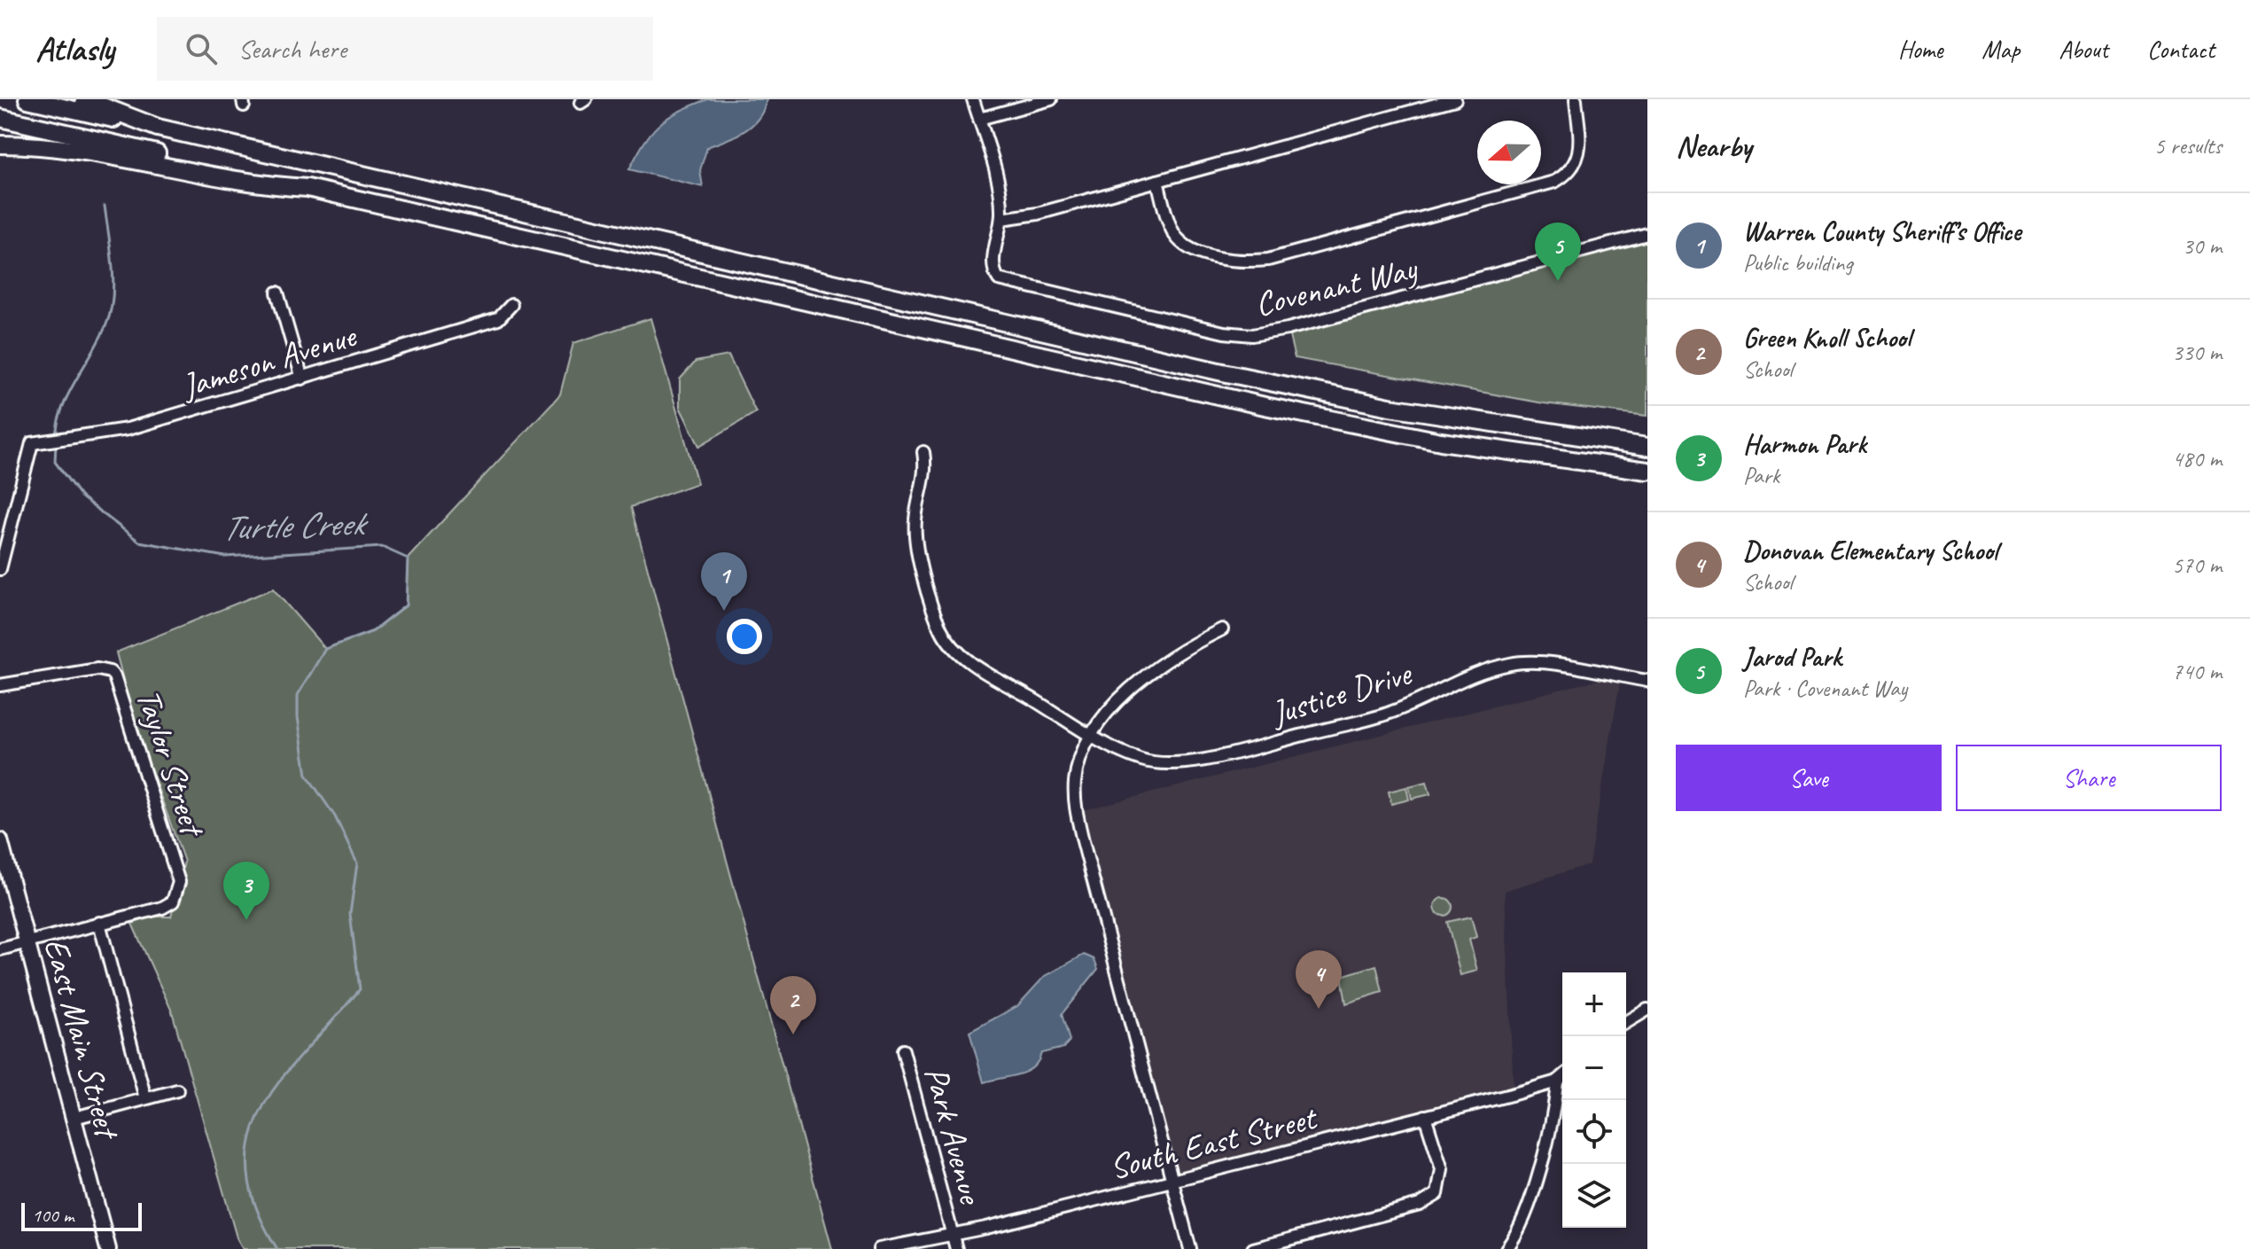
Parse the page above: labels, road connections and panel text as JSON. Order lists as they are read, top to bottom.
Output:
{
  "streets": {
    "main road": ["East Main Street"],
    "street": [
      "Covenant Way",
      "Jameson Avenue",
      "Justice Drive",
      "Taylor Street",
      "Park Avenue",
      "South East Street"
    ]
  },
  "crossings": [
    ["Park Avenue", "South East Street"]
  ],
  "water": ["Turtle Creek"],
  "scale_bar": "100 m",
  "north": "left",
  "page": {
    "header": "Atlasly",
    "search": "Search here",
    "nav": [
      "Home",
      "Map",
      "About",
      "Contact"
    ],
    "heading": ["Nearby", "5 results"],
    "list": [
      {
        "mark": "1",
        "name": "Warren County Sheriff’s Office",
        "note": "Public building",
        "value": "30 m"
      },
      {
        "mark": "2",
        "name": "Green Knoll School",
        "note": "School",
        "value": "330 m"
      },
      {
        "mark": "3",
        "name": "Harmon Park",
        "note": "Park",
        "value": "480 m"
      },
      {
        "mark": "4",
        "name": "Donovan Elementary School",
        "note": "School",
        "value": "570 m"
      },
      {
        "mark": "5",
        "name": "Jarod Park",
        "note": "Park · Covenant Way",
        "value": "740 m"
      }
    ],
    "pins": [
      "5",
      "1",
      "3",
      "4",
      "2"
    ],
    "buttons": ["Save", "Share"],
    "map_buttons": ["+", "−"],
    "scale": "100 m"
  }
}
